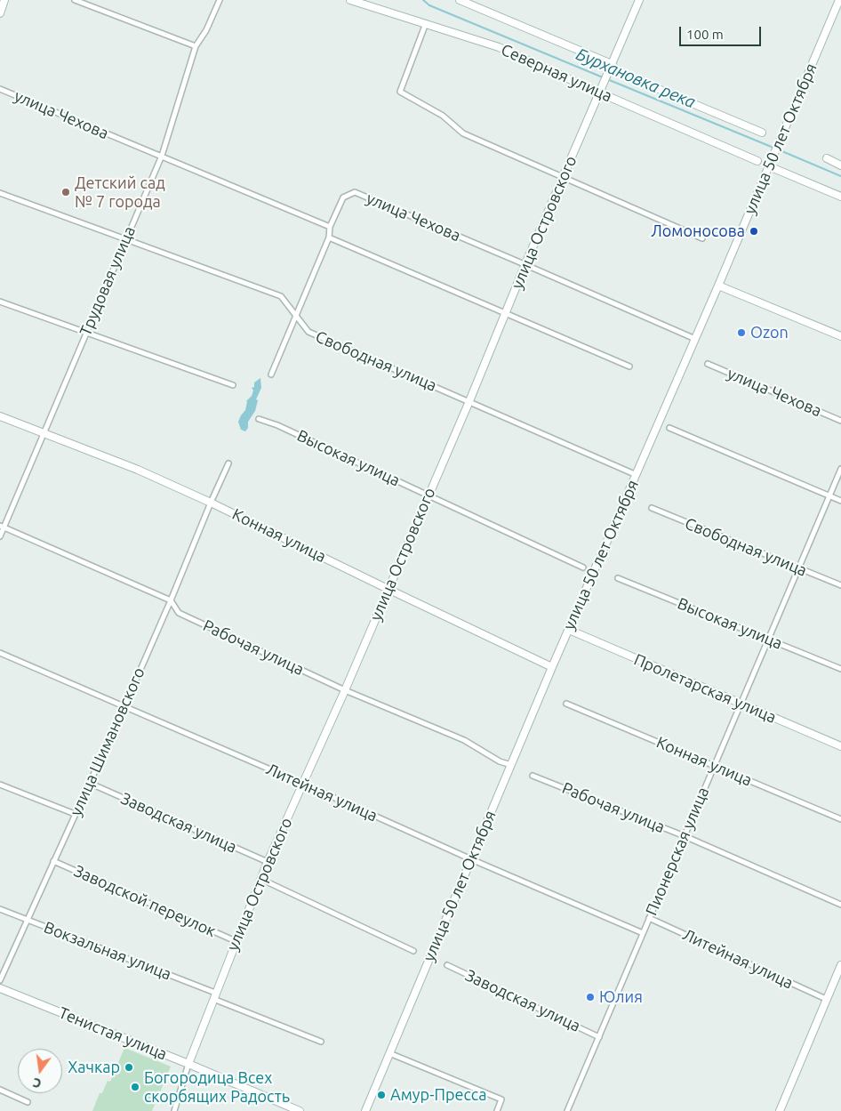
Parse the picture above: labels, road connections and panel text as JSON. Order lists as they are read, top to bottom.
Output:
{
  "streets": {
    "street": [
      "Северная улица",
      "улица Чехова",
      "улица 50 лет Октября",
      "улица Островского",
      "Трудовая улица",
      "Свободная улица",
      "Высокая улица",
      "Конная улица",
      "Рабочая улица",
      "Пролетарская улица",
      "улица Шимановского",
      "Литейная улица",
      "Заводская улица",
      "Пионерская улица",
      "Заводской переулок",
      "Вокзальная улица",
      "Тенистая улица"
    ]
  },
  "crossings": [
    ["Северная улица", "улица Островского"],
    ["улица Чехова", "улица 50 лет Октября"],
    ["улица Чехова", "улица Островского"],
    ["улица Чехова", "Трудовая улица"],
    ["улица 50 лет Октября", "Свободная улица"],
    ["улица 50 лет Октября", "Конная улица"],
    ["улица 50 лет Октября", "Рабочая улица"],
    ["улица 50 лет Октября", "Пролетарская улица"],
    ["улица 50 лет Октября", "Литейная улица"],
    ["улица Островского", "Свободная улица"],
    ["улица Островского", "Высокая улица"],
    ["улица Островского", "Конная улица"],
    ["улица Островского", "Рабочая улица"],
    ["улица Островского", "Литейная улица"],
    ["улица Островского", "Заводская улица"],
    ["улица Островского", "Заводской переулок"],
    ["улица Островского", "Вокзальная улица"],
    ["улица Островского", "Тенистая улица"],
    ["Трудовая улица", "Свободная улица"],
    ["Трудовая улица", "Конная улица"],
    ["Трудовая улица", "Рабочая улица"],
    ["Свободная улица", "Пионерская улица"],
    ["Высокая улица", "Пионерская улица"],
    ["Конная улица", "улица Шимановского"],
    ["Конная улица", "Пионерская улица"],
    ["Рабочая улица", "улица Шимановского"],
    ["Рабочая улица", "Пионерская улица"],
    ["Пролетарская улица", "Пионерская улица"],
    ["улица Шимановского", "Литейная улица"],
    ["улица Шимановского", "Заводская улица"],
    ["улица Шимановского", "Заводской переулок"],
    ["улица Шимановского", "Вокзальная улица"],
    ["Литейная улица", "Пионерская улица"],
    ["Заводская улица", "Пионерская улица"]
  ],
  "water": ["Бурхановка река"],
  "places": [
    "Детский сад № 7 города",
    "Ломоносова",
    "Ozon",
    "Юлия",
    "Хачкар",
    "Богородица Всех скорбящих Радость",
    "Амур-Пресса"
  ],
  "scale_bar": "100 m",
  "north": "bottom"
}
